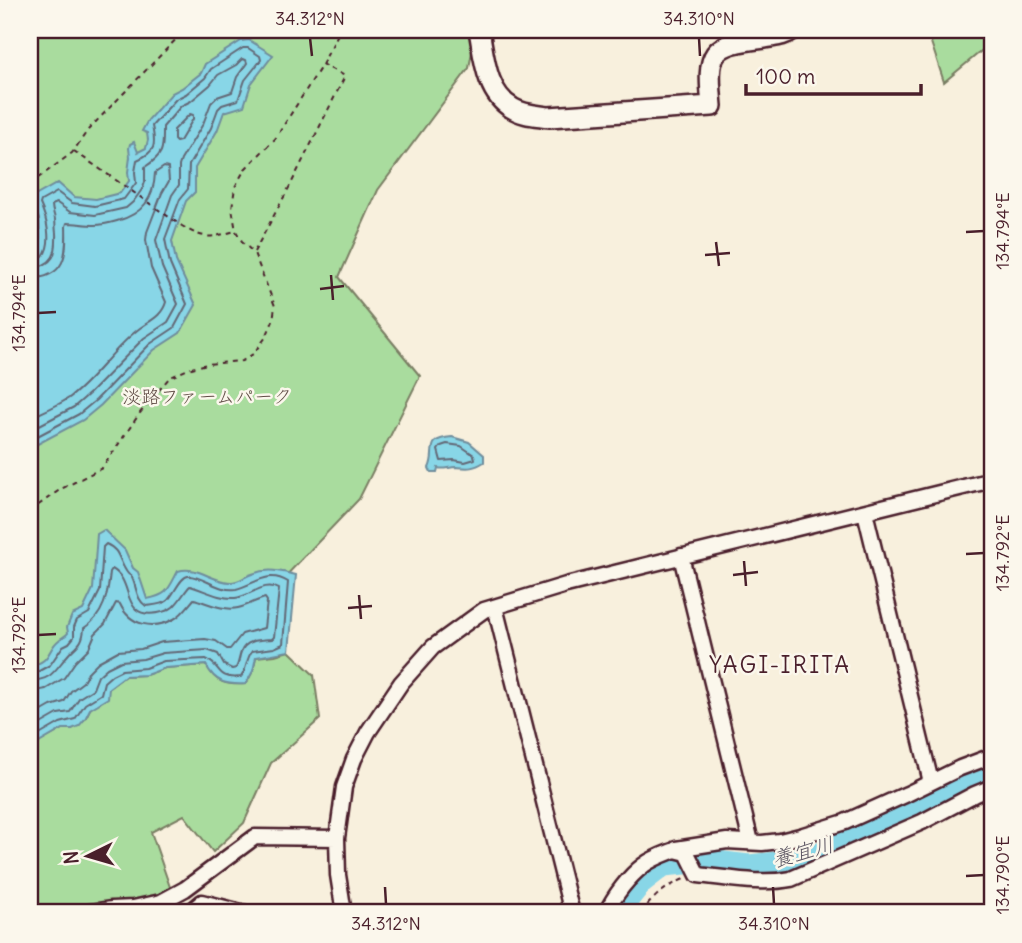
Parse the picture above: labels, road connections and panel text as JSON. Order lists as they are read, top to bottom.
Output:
{
  "districts": ["YAGI-IRITA"],
  "water": ["養宜川"],
  "parks": ["淡路ファームパーク"],
  "scale_bar": "100 m",
  "north": "left",
  "coordinates": [
    "34.312°N",
    "34.310°N",
    "134.794°E",
    "134.792°E",
    "134.790°E"
  ]
}
